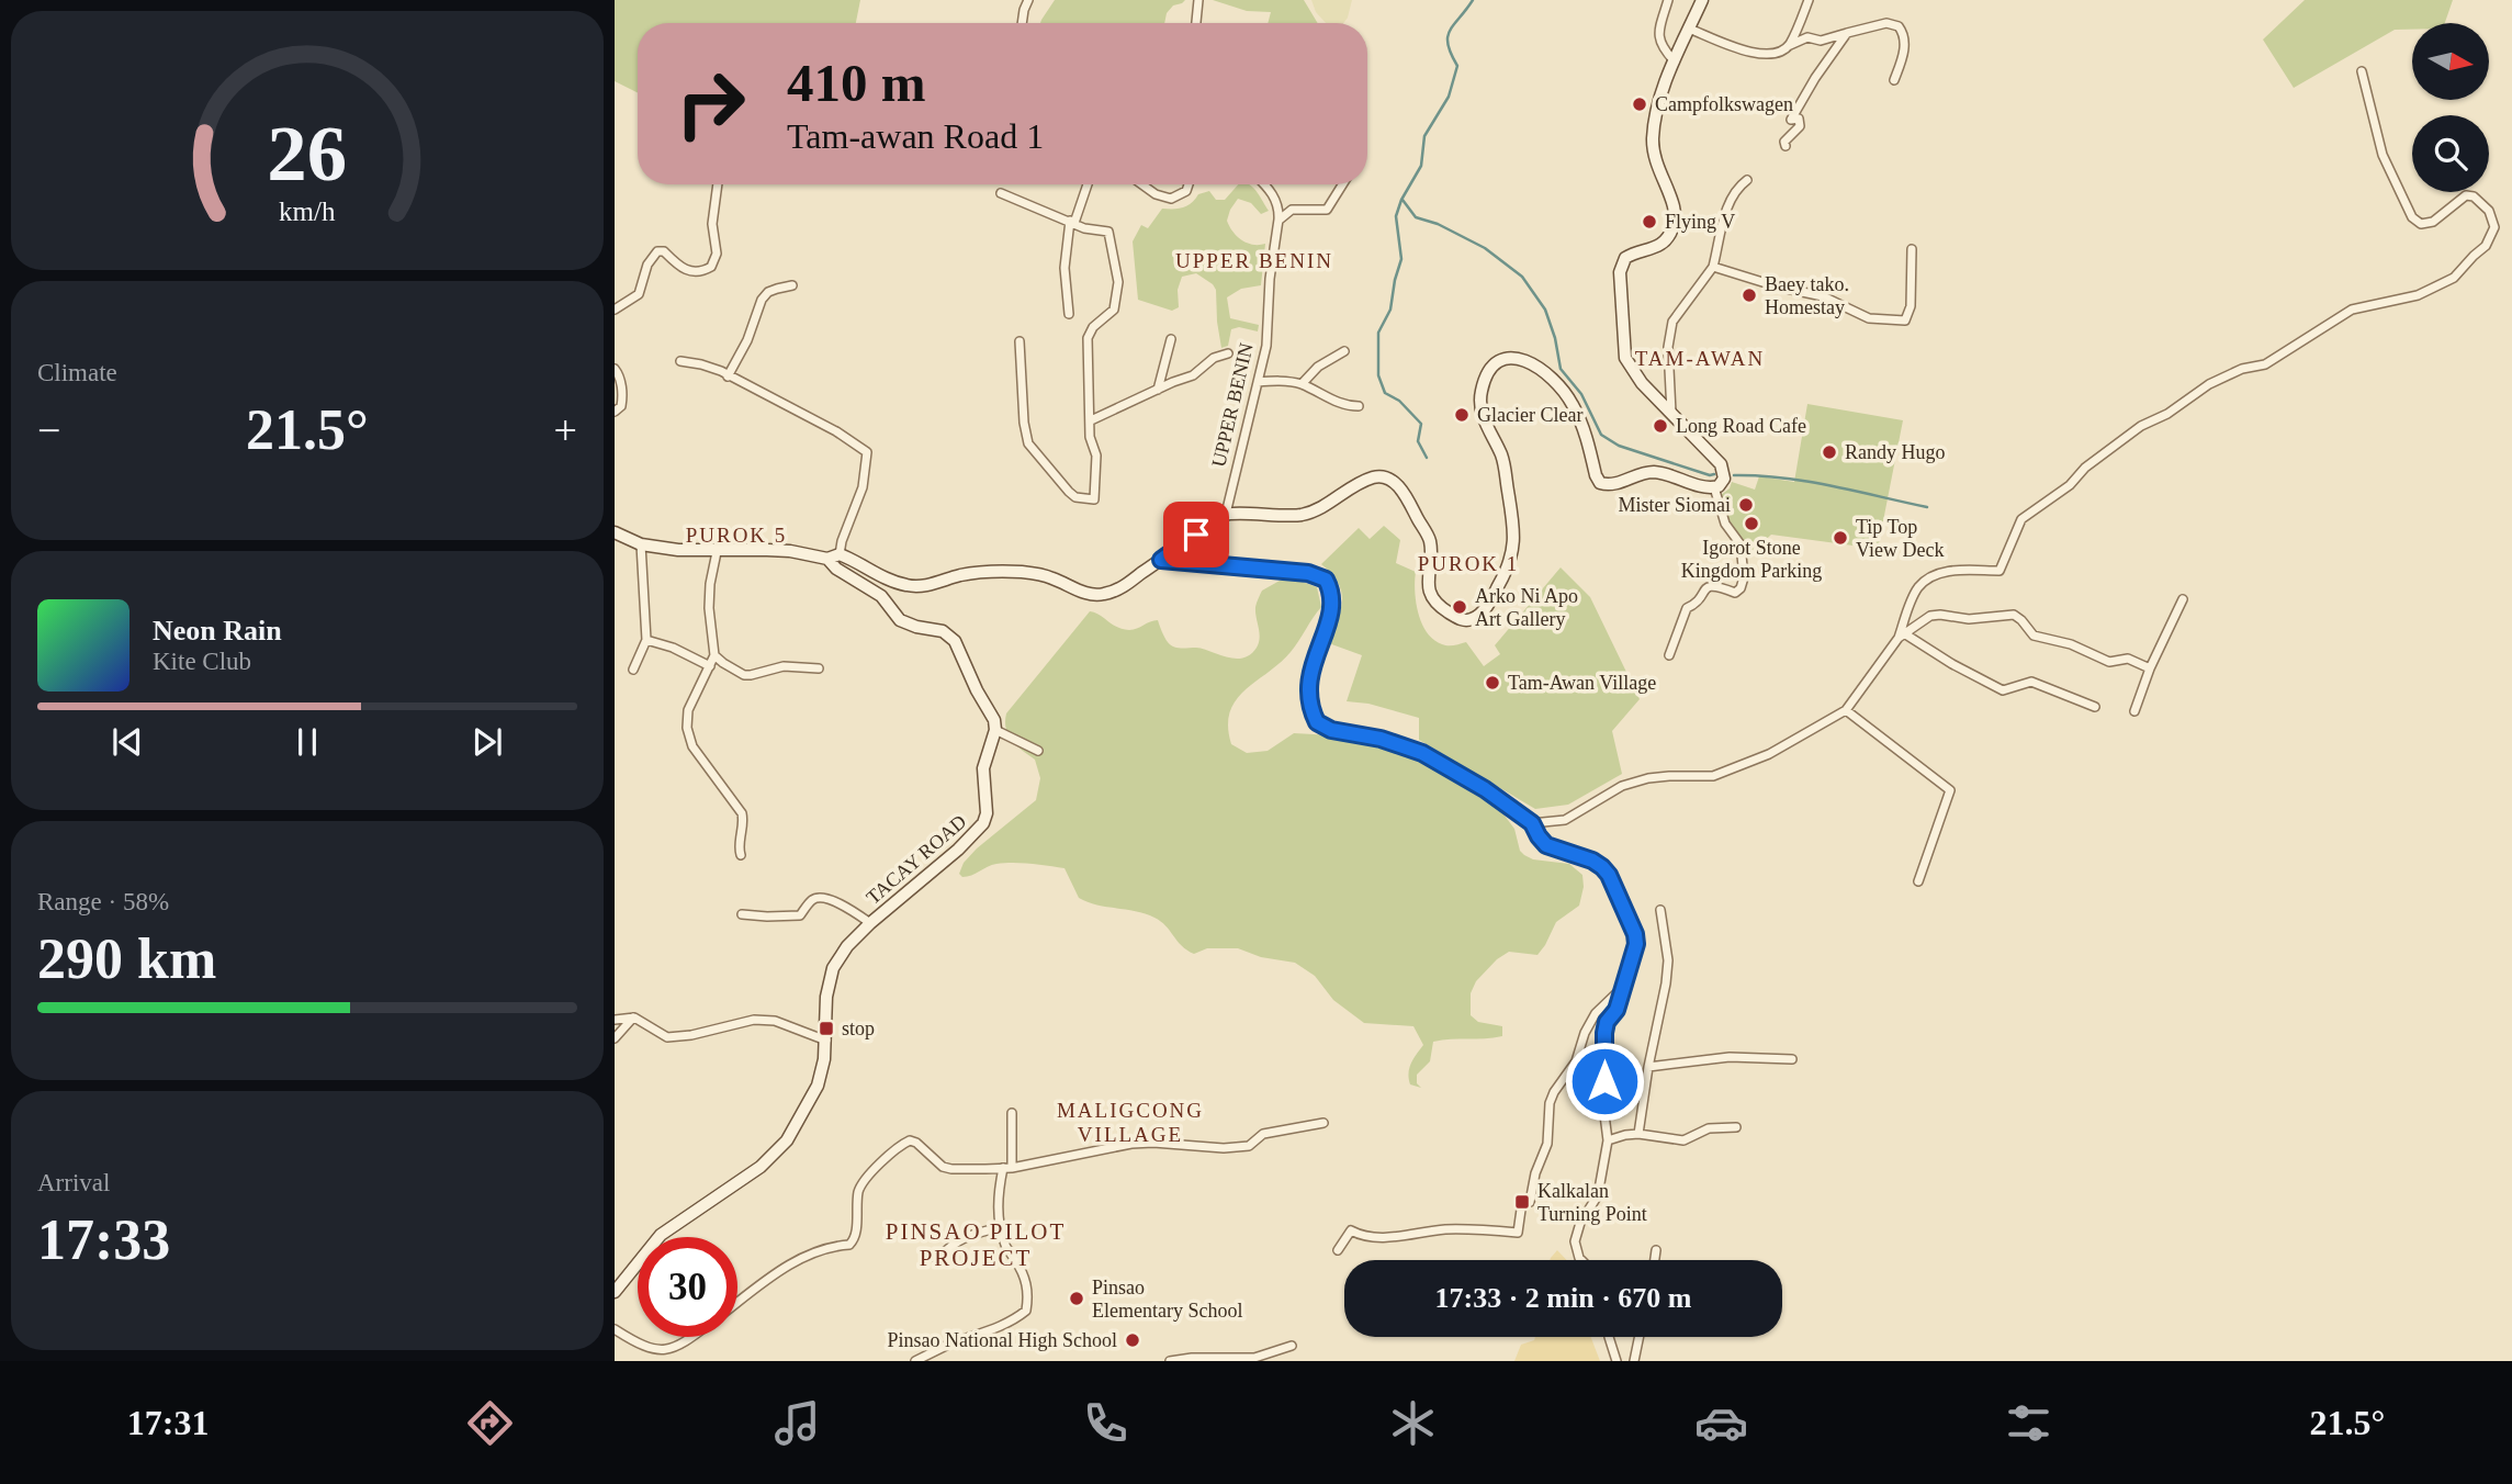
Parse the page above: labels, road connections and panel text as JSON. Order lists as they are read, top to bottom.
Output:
{
  "streets": {
    "main road": ["TACAY ROAD"],
    "street": ["UPPER BENIN"]
  },
  "districts": [
    "UPPER BENIN",
    "TAM-AWAN",
    "PUROK 5",
    "PUROK 1",
    "MALIGCONG VILLAGE",
    "PINSAO PILOT PROJECT"
  ],
  "places": {
    "other": [
      "Campfolkswagen",
      "Flying V",
      "Baey tako. Homestay",
      "Glacier Clear",
      "Long Road Cafe",
      "Randy Hugo",
      "Mister Siomai",
      "Igorot Stone Kingdom Parking",
      "Tip Top View Deck",
      "Arko Ni Apo Art Gallery",
      "Tam-Awan Village",
      "Pinsao Elementary School",
      "Pinsao National High School"
    ],
    "transit": ["stop", "Kalkalan Turning Point"]
  },
  "north": "right",
  "page": {
    "turn": ["410 m", "Tam-awan Road 1"],
    "tile": [
      "Climate",
      ["Range · 58%", "290 km"],
      ["Arrival", "17:33"]
    ],
    "heat": ["−", "21.5°", "+"],
    "song": ["Neon Rain", "Kite Club"],
    "limit": "30",
    "trip": "17:33 · 2 min · 670 m",
    "tabs": ["17:31", "21.5°"],
    "gauge": ["26", "km/h"]
  }
}
